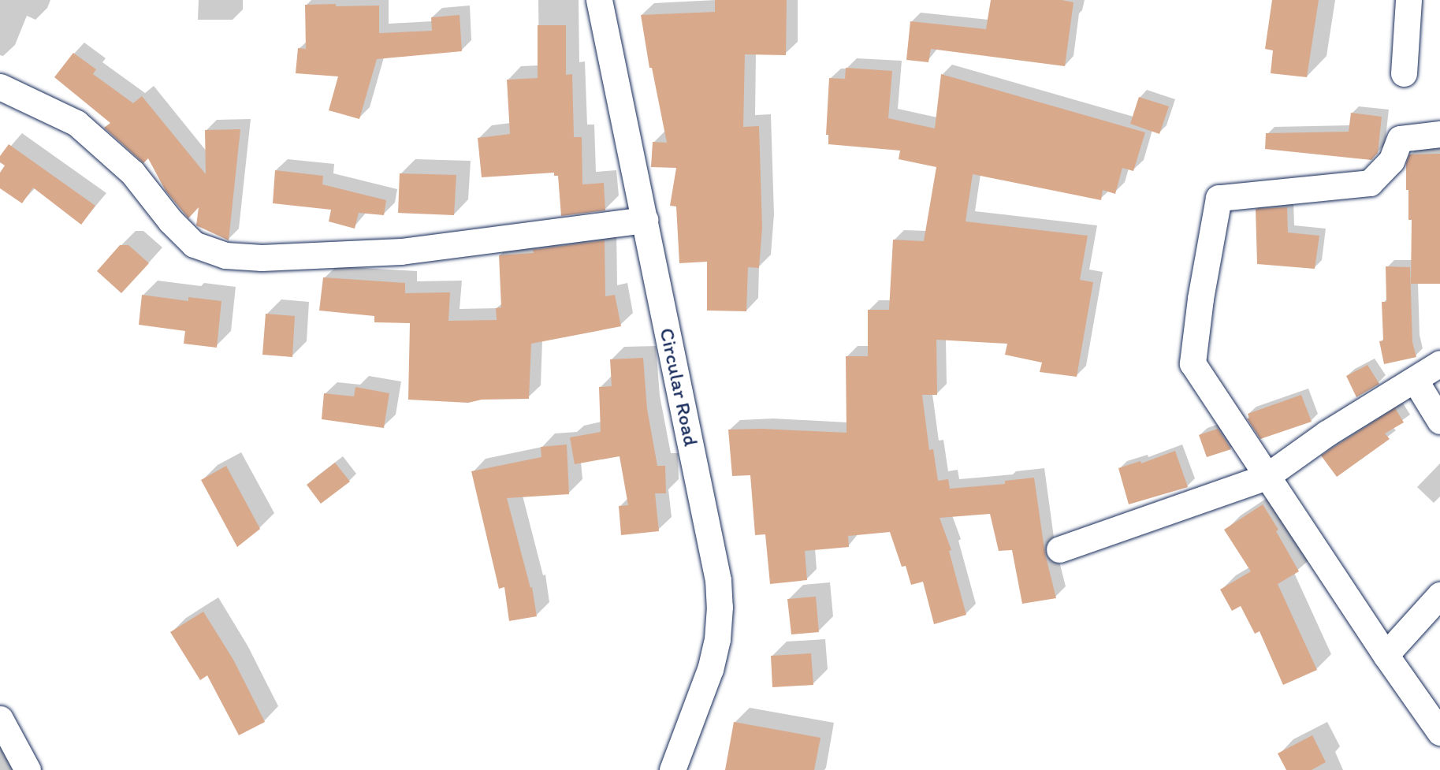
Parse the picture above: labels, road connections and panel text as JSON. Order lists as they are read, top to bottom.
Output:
{
  "streets": {
    "street": ["Circular Road"]
  }
}
